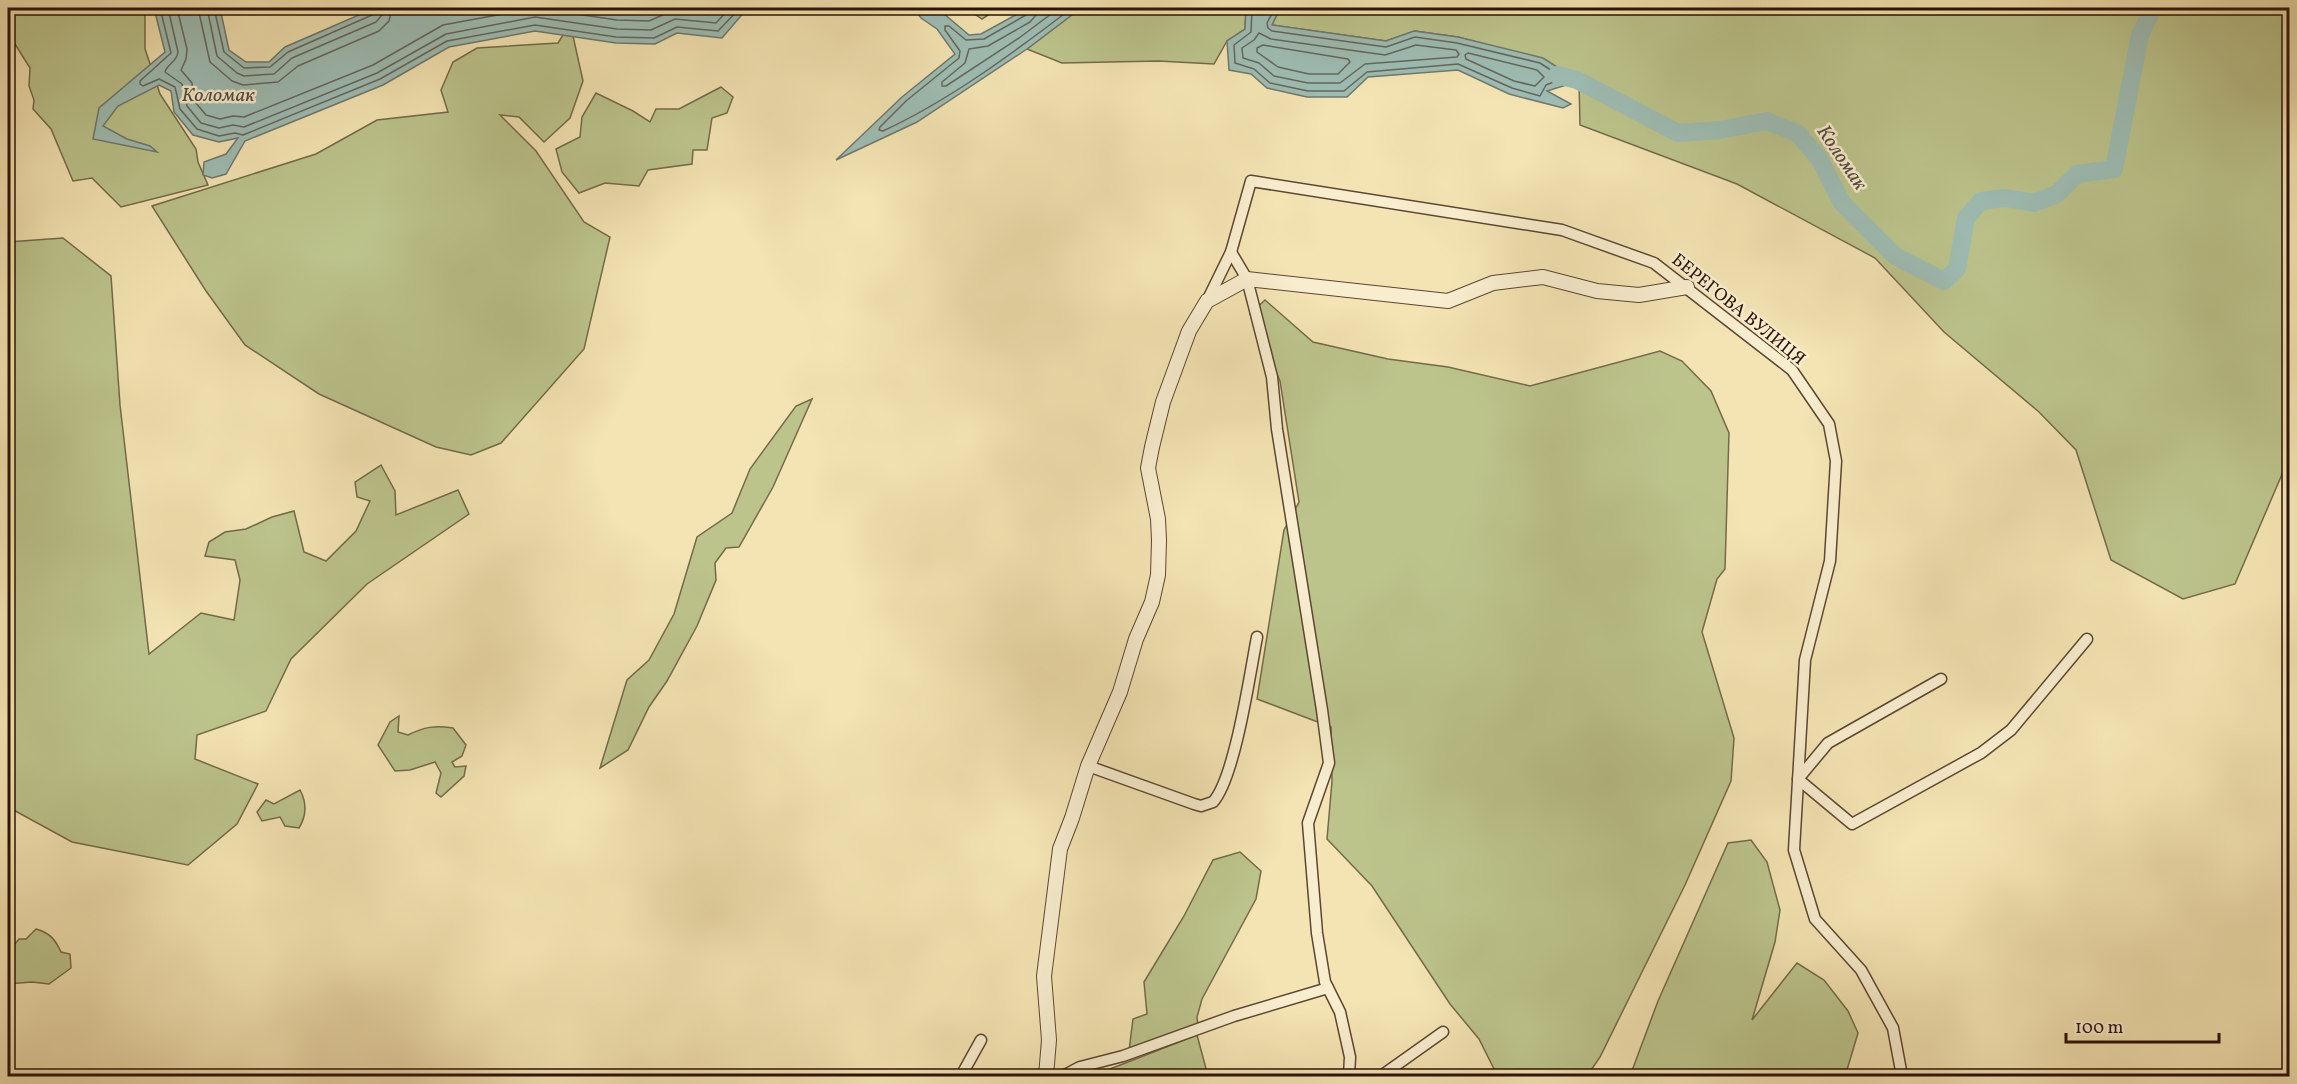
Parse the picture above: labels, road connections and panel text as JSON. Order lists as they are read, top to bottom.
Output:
{
  "streets": {
    "street": ["БЕРЕГОВА ВУЛИЦЯ"]
  },
  "water": ["Коломак"],
  "scale_bar": "100 m"
}
